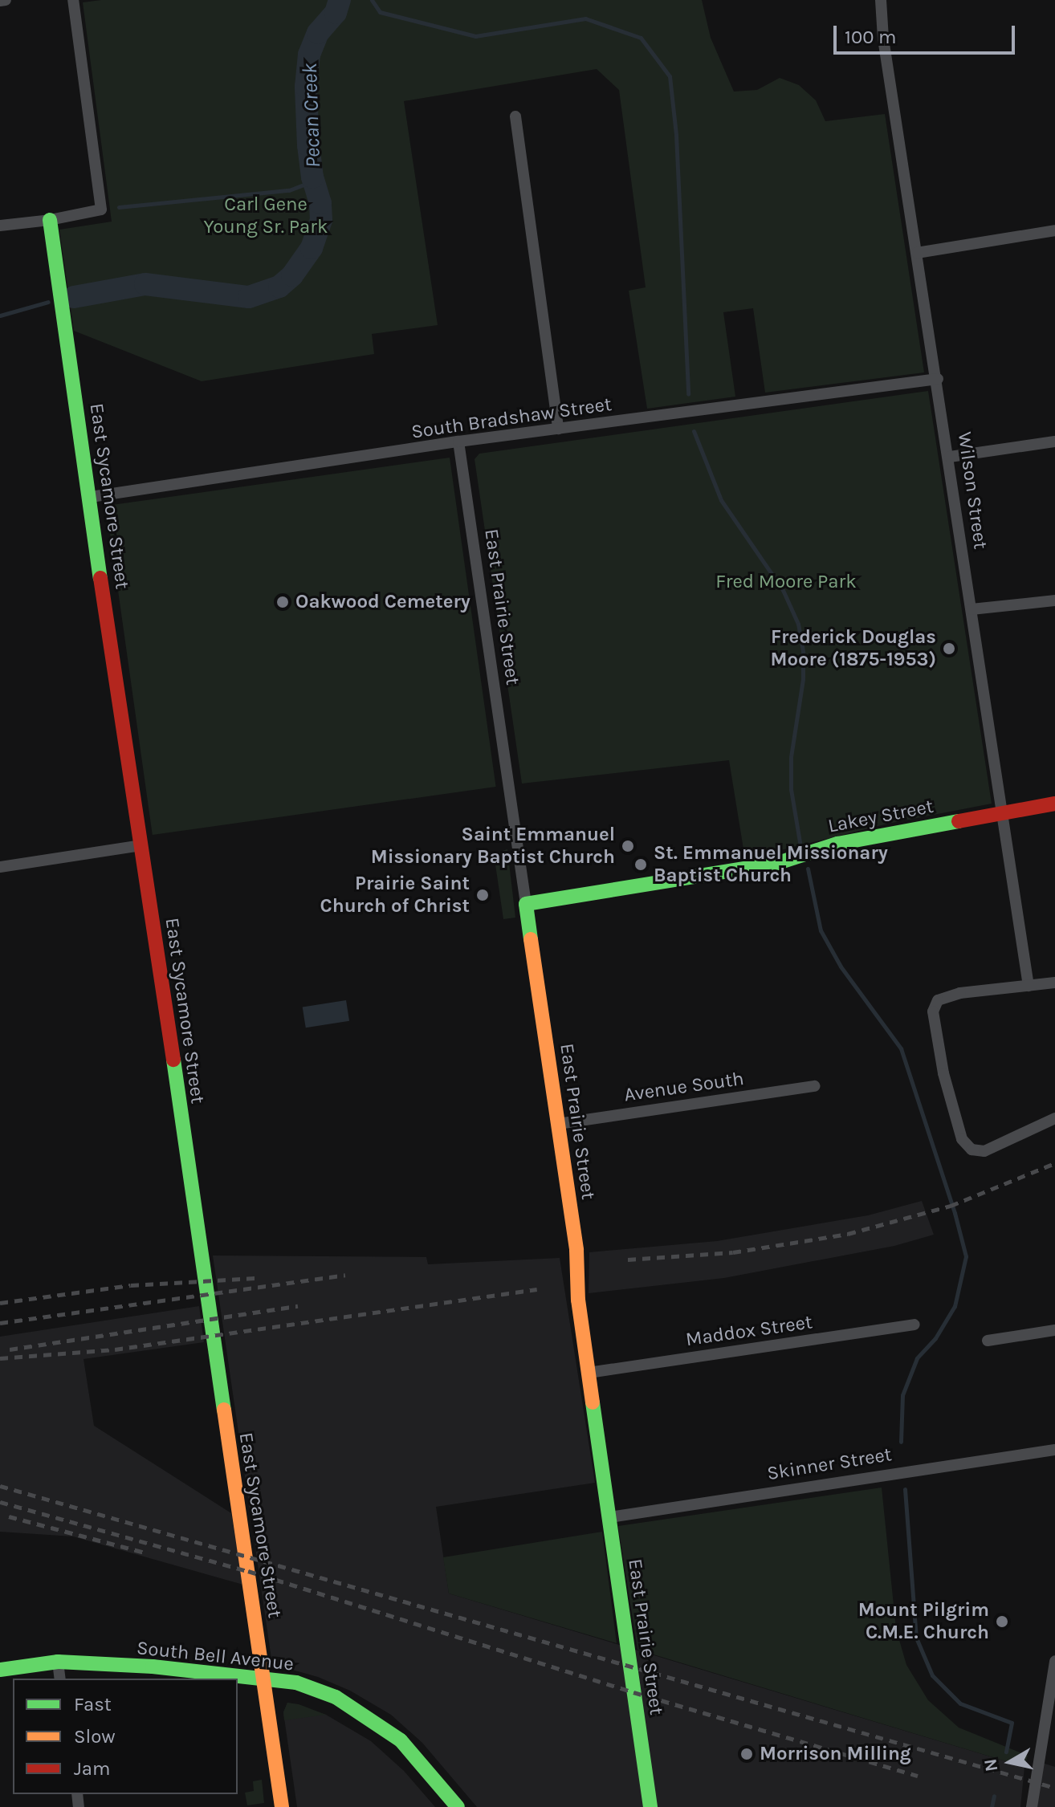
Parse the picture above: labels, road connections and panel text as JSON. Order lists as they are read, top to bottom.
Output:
{
  "streets": {
    "street": [
      "South Bradshaw Street",
      "Wilson Street",
      "East Sycamore Street",
      "East Prairie Street",
      "Lakey Street",
      "Avenue South",
      "Maddox Street",
      "Skinner Street",
      "South Bell Avenue"
    ]
  },
  "crossings": [
    ["South Bradshaw Street", "Wilson Street"],
    ["South Bradshaw Street", "East Sycamore Street"],
    ["South Bradshaw Street", "East Prairie Street"],
    ["Wilson Street", "Lakey Street"],
    ["East Sycamore Street", "South Bell Avenue"],
    ["East Prairie Street", "Lakey Street"],
    ["East Prairie Street", "Avenue South"],
    ["East Prairie Street", "Maddox Street"],
    ["East Prairie Street", "Skinner Street"]
  ],
  "water": ["Pecan Creek"],
  "parks": ["Carl Gene Young Sr. Park", "Fred Moore Park"],
  "places": [
    "Oakwood Cemetery",
    "Frederick Douglas Moore (1875-1953)",
    "Saint Emmanuel Missionary Baptist Church",
    "St. Emmanuel Missionary Baptist Church",
    "Prairie Saint Church of Christ",
    "Mount Pilgrim C.M.E. Church",
    "Morrison Milling"
  ],
  "legend": ["Fast", "Slow", "Jam"],
  "scale_bar": "100 m",
  "north": "left"
}
